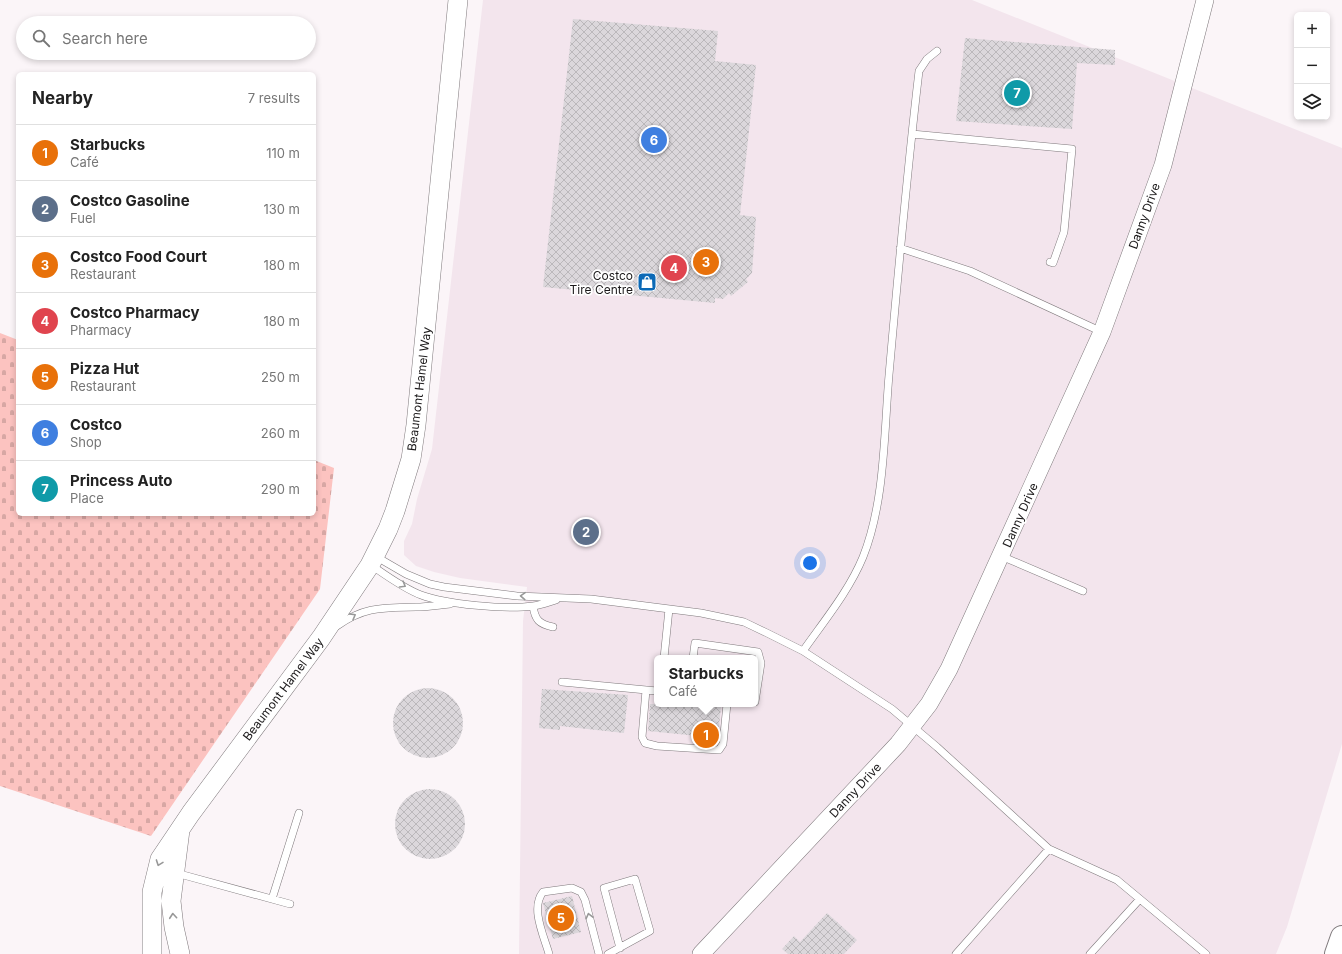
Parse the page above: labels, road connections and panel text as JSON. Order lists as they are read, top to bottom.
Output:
{
  "streets": {
    "main road": ["Beaumont Hamel Way"],
    "street": ["Danny Drive"]
  },
  "places": {
    "shop": ["Costco Tire Centre"]
  },
  "page": {
    "map_buttons": ["+", "−"],
    "search": "Search here",
    "heading": ["Nearby", "7 results"],
    "pins": [
      "7",
      "6",
      "3",
      "4",
      "2",
      "1",
      "5"
    ],
    "list": [
      {
        "mark": "1",
        "name": "Starbucks",
        "note": "Café",
        "value": "110 m"
      },
      {
        "mark": "2",
        "name": "Costco Gasoline",
        "note": "Fuel",
        "value": "130 m"
      },
      {
        "mark": "3",
        "name": "Costco Food Court",
        "note": "Restaurant",
        "value": "180 m"
      },
      {
        "mark": "4",
        "name": "Costco Pharmacy",
        "note": "Pharmacy",
        "value": "180 m"
      },
      {
        "mark": "5",
        "name": "Pizza Hut",
        "note": "Restaurant",
        "value": "250 m"
      },
      {
        "mark": "6",
        "name": "Costco",
        "note": "Shop",
        "value": "260 m"
      },
      {
        "mark": "7",
        "name": "Princess Auto",
        "note": "Place",
        "value": "290 m"
      }
    ],
    "popup": ["Starbucks", "Café"]
  }
}
